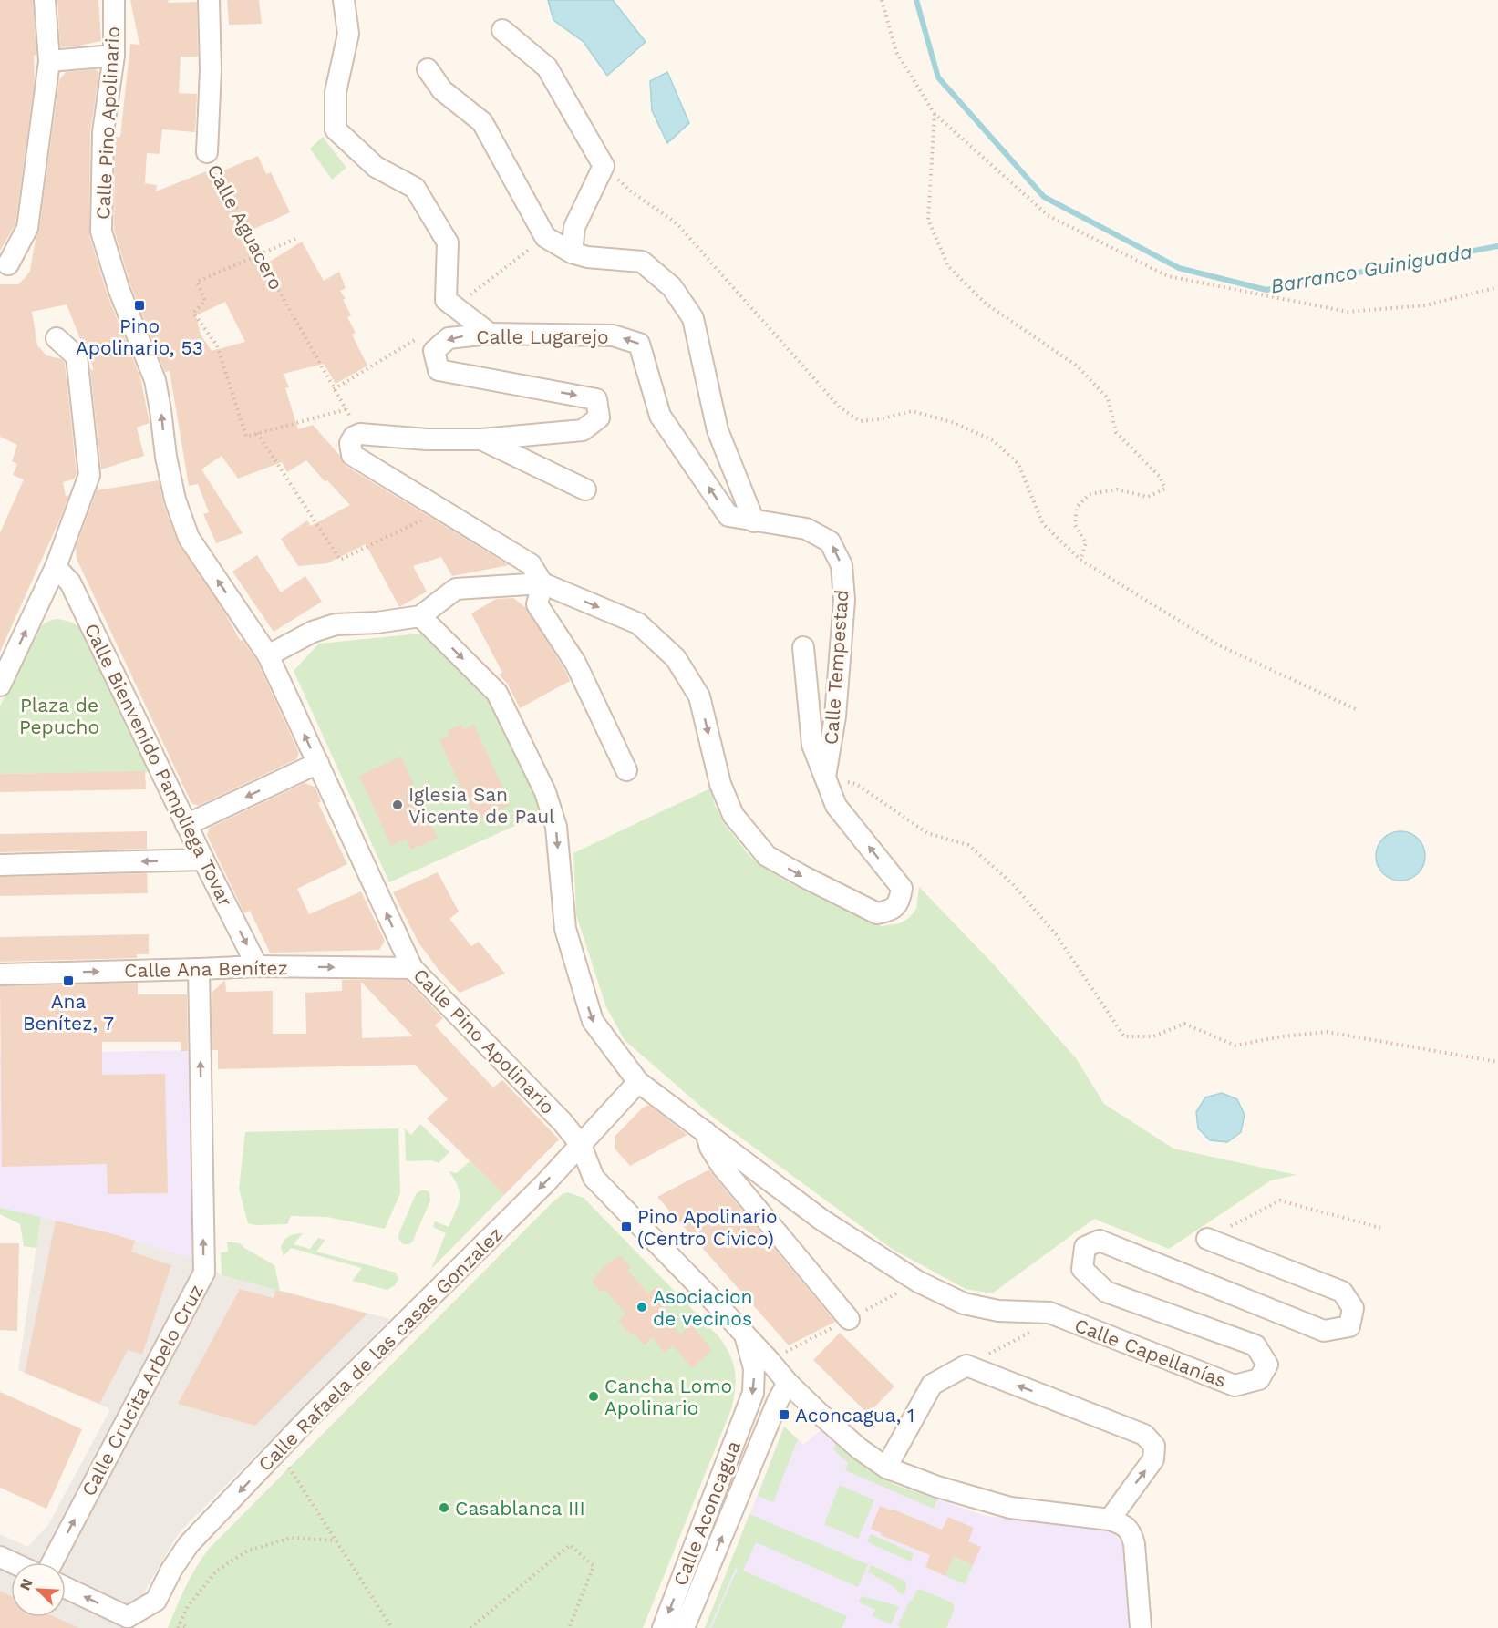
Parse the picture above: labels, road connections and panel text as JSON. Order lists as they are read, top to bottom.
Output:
{
  "streets": {
    "street": [
      "Calle Pino Apolinario",
      "Calle Aguacero",
      "Calle Lugarejo",
      "Calle Tempestad",
      "Calle Bienvenido Pampliega Tovar",
      "Calle Ana Benítez",
      "Calle Rafaela de las casas Gonzalez",
      "Calle Capellanías",
      "Calle Crucita Arbelo Cruz",
      "Calle Aconcagua"
    ]
  },
  "crossings": [
    ["Calle Pino Apolinario", "Calle Tempestad"],
    ["Calle Pino Apolinario", "Calle Ana Benítez"],
    ["Calle Pino Apolinario", "Calle Rafaela de las casas Gonzalez"],
    ["Calle Pino Apolinario", "Calle Aconcagua"],
    ["Calle Aguacero", "Calle Lugarejo"],
    ["Calle Lugarejo", "Calle Tempestad"],
    ["Calle Tempestad", "Calle Capellanías"],
    ["Calle Bienvenido Pampliega Tovar", "Calle Ana Benítez"],
    ["Calle Ana Benítez", "Calle Crucita Arbelo Cruz"],
    ["Calle Rafaela de las casas Gonzalez", "Calle Capellanías"]
  ],
  "one_way": ["Calle Pino Apolinario", "Calle Rafaela de las casas Gonzalez", "Calle Crucita Arbelo Cruz"],
  "water": ["Barranco Guiniguada"],
  "parks": ["Plaza de Pepucho"],
  "places": {
    "transit": [
      "Pino Apolinario, 53",
      "Ana Benítez, 7",
      "Pino Apolinario (Centro Cívico)",
      "Aconcagua, 1"
    ],
    "other": [
      "Iglesia San Vicente de Paul",
      "Asociacion de vecinos",
      "Cancha Lomo Apolinario",
      "Casablanca III"
    ]
  },
  "north": "top left"
}
